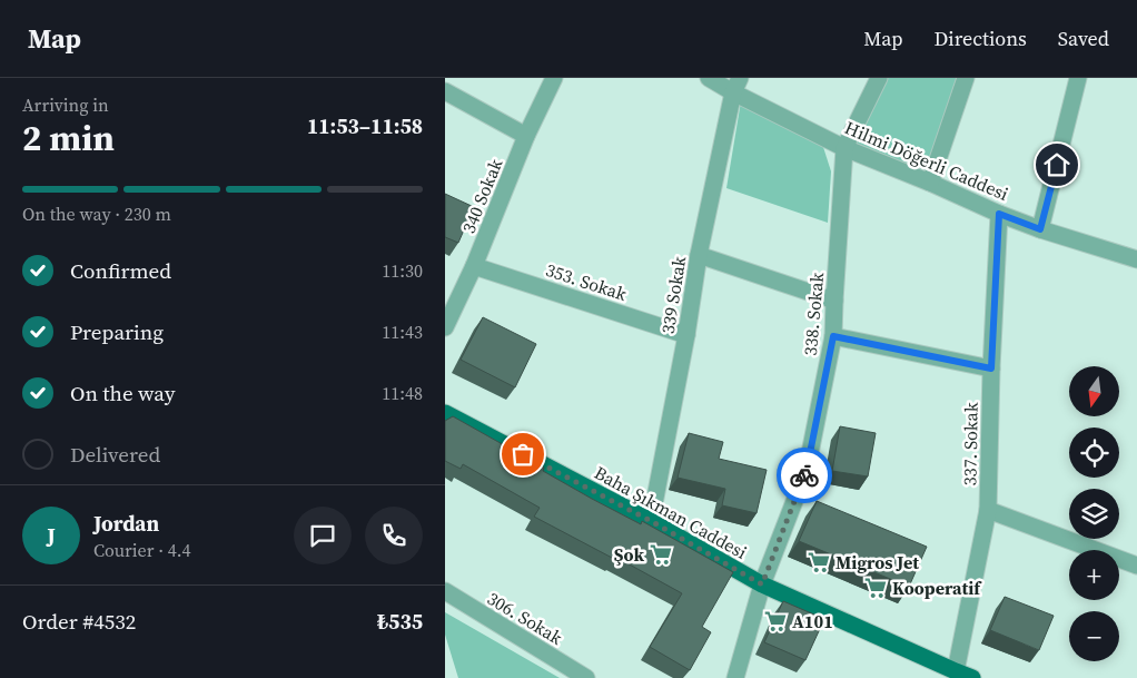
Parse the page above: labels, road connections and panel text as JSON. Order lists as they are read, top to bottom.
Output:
{
  "streets": {
    "main road": ["Baha Şıkman Caddesi"],
    "street": [
      "Hilmi Döğerli Caddesi",
      "340 Sokak",
      "353. Sokak",
      "339 Sokak",
      "338. Sokak",
      "337. Sokak",
      "306. Sokak"
    ]
  },
  "crossings": [
    ["Hilmi Döğerli Caddesi", "339 Sokak"],
    ["Hilmi Döğerli Caddesi", "338. Sokak"],
    ["Hilmi Döğerli Caddesi", "337. Sokak"],
    ["340 Sokak", "353. Sokak"],
    ["353. Sokak", "339 Sokak"],
    ["339 Sokak", "Baha Şıkman Caddesi"],
    ["338. Sokak", "Baha Şıkman Caddesi"],
    ["337. Sokak", "Baha Şıkman Caddesi"]
  ],
  "places": {
    "supermarket": [
      "Şok",
      "Migros Jet",
      "Kooperatif",
      "A101"
    ]
  },
  "north": "bottom",
  "page": {
    "header": "Map",
    "nav": ["Map", "Directions", "Saved"],
    "heading": ["2 min", "Arriving in", "11:53–11:58"],
    "panel": [
      "Jordan",
      "Courier · 4.4",
      "Order #4532",
      "₺535"
    ],
    "bar": "On the way · 230 m",
    "list": [
      ["Confirmed", "11:30"],
      ["Preparing", "11:43"],
      ["On the way", "11:48"],
      "Delivered"
    ],
    "map_buttons": ["+", "−"],
    "round": "J"
  }
}
